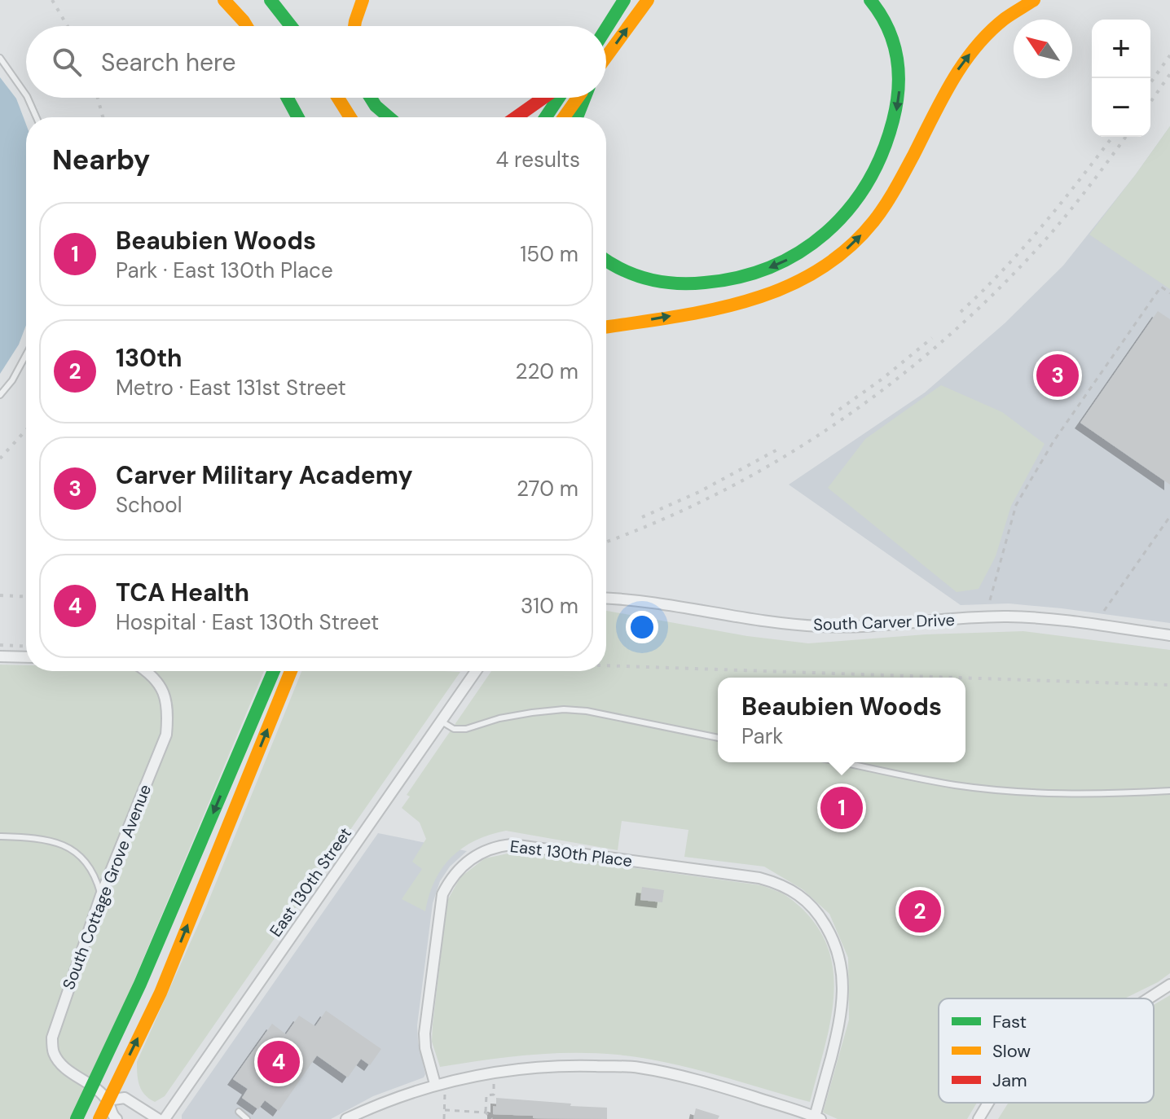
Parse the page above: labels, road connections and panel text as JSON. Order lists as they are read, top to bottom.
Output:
{
  "streets": {
    "street": [
      "South Carver Drive",
      "East 130th Place",
      "East 130th Street",
      "South Cottage Grove Avenue"
    ]
  },
  "legend": ["Fast", "Slow", "Jam"],
  "north": "top left",
  "page": {
    "map_buttons": ["+", "−"],
    "search": "Search here",
    "heading": ["Nearby", "4 results"],
    "list": [
      {
        "mark": "1",
        "name": "Beaubien Woods",
        "note": "Park · East 130th Place",
        "value": "150 m"
      },
      {
        "mark": "2",
        "name": "130th",
        "note": "Metro · East 131st Street",
        "value": "220 m"
      },
      {
        "mark": "3",
        "name": "Carver Military Academy",
        "note": "School",
        "value": "270 m"
      },
      {
        "mark": "4",
        "name": "TCA Health",
        "note": "Hospital · East 130th Street",
        "value": "310 m"
      }
    ],
    "pins": [
      "3",
      "1",
      "2",
      "4"
    ],
    "popup": ["Beaubien Woods", "Park"]
  }
}
